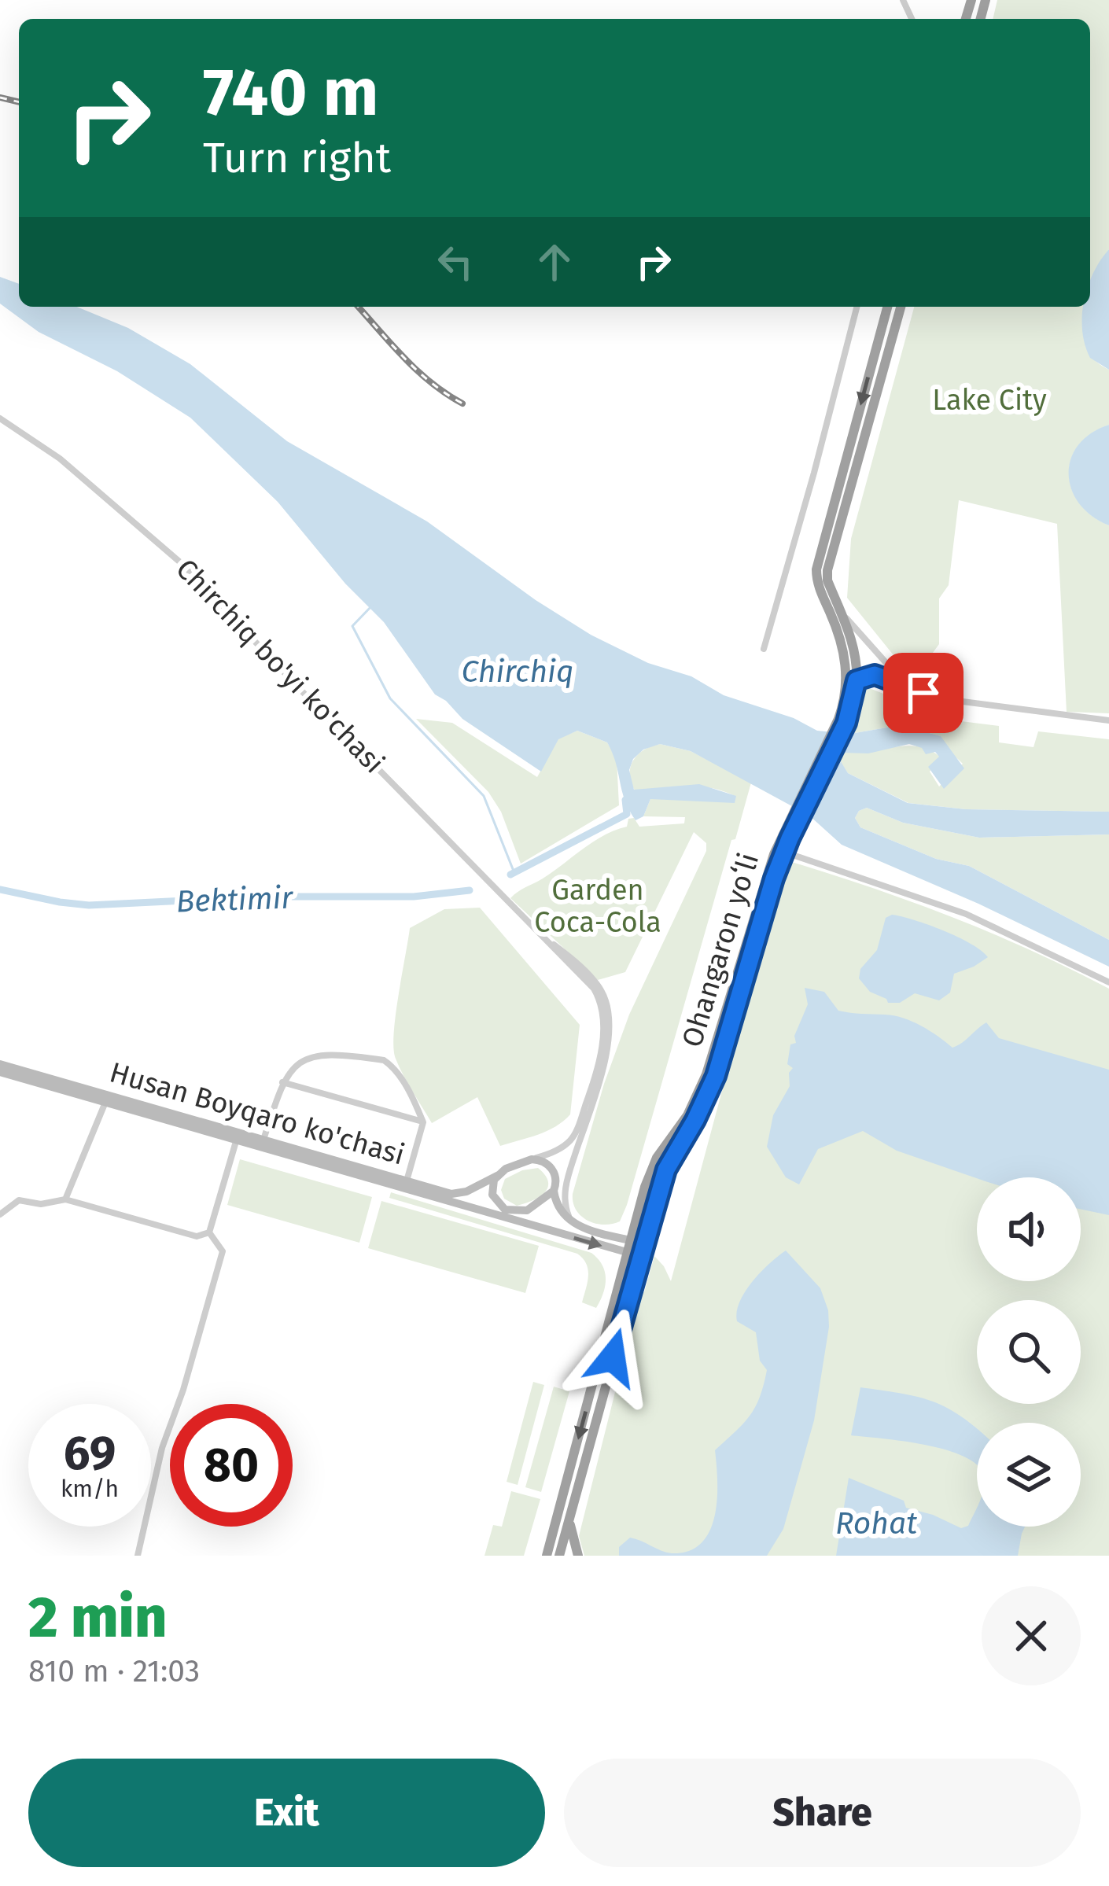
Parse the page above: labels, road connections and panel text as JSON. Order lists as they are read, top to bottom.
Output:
{
  "streets": {
    "highway": ["Ohangaron yoʻli"],
    "main road": ["Husan Boyqaro ko'chasi"],
    "street": ["Chirchiq bo'yi ko'chasi"]
  },
  "crossings": [
    ["Chirchiq bo'yi ko'chasi", "Husan Boyqaro ko'chasi"],
    ["Ohangaron yoʻli", "Husan Boyqaro ko'chasi"]
  ],
  "water": ["Chirchiq", "Bektimir", "Rohat"],
  "parks": ["Lake City", "Garden Coca-Cola"],
  "page": {
    "turn": ["740 m", "Turn right"],
    "speed": "69 km/h",
    "limit": "80",
    "heading": ["2 min", "810 m · 21:03"],
    "buttons": ["Exit", "Share"]
  }
}
